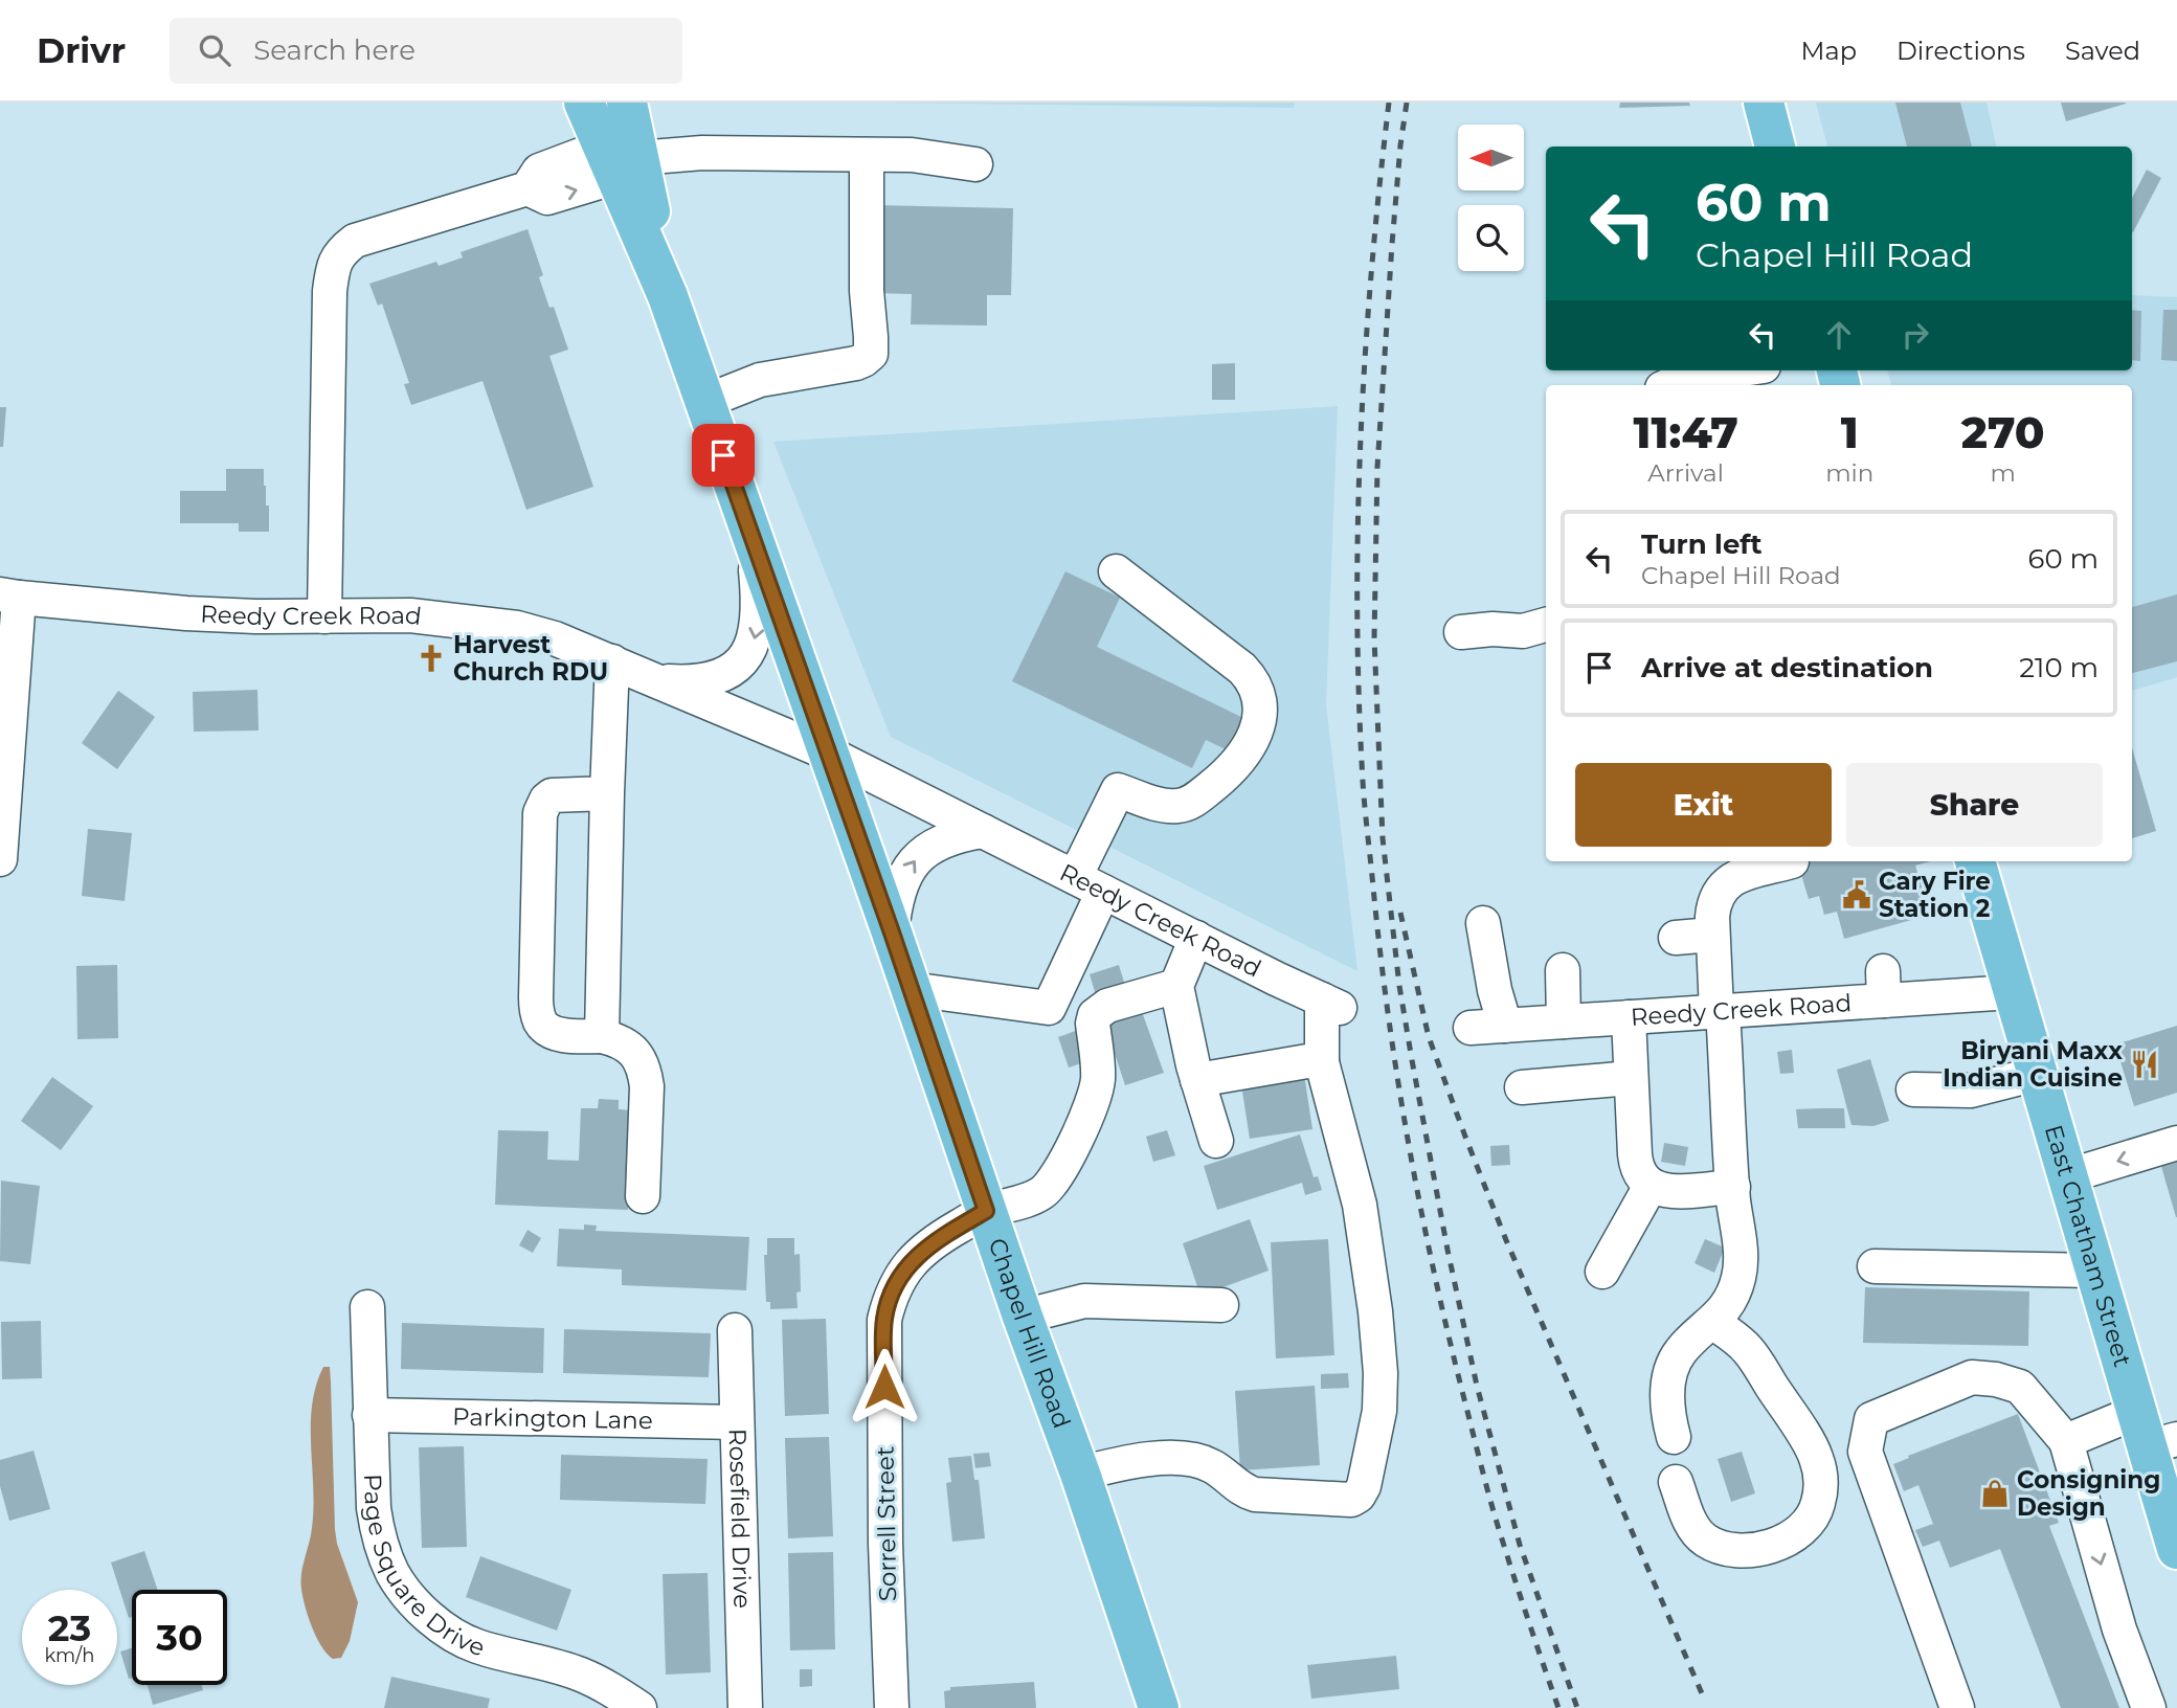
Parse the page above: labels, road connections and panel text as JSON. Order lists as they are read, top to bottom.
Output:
{
  "streets": {
    "main road": ["East Chatham Street", "Chapel Hill Road"],
    "street": [
      "Reedy Creek Road",
      "Parkington Lane",
      "Rosefield Drive",
      "Sorrell Street",
      "Page Square Drive"
    ]
  },
  "crossings": [
    ["Reedy Creek Road", "East Chatham Street"],
    ["Reedy Creek Road", "Chapel Hill Road"],
    ["Chapel Hill Road", "Sorrell Street"],
    ["Parkington Lane", "Rosefield Drive"],
    ["Parkington Lane", "Page Square Drive"]
  ],
  "places": {
    "church": ["Harvest Church RDU"],
    "public building": ["Cary Fire Station 2"],
    "restaurant": ["Biryani Maxx Indian Cuisine"],
    "shop": ["Consigning Design"]
  },
  "north": "left",
  "page": {
    "header": "Drivr",
    "search": "Search here",
    "nav": ["Map", "Directions", "Saved"],
    "turn": ["60 m", "Chapel Hill Road"],
    "eta": [
      "11:47",
      "Arrival",
      "1",
      "min",
      "270",
      "m"
    ],
    "list": [
      {
        "name": "Turn left",
        "note": "Chapel Hill Road",
        "value": "60 m"
      },
      {
        "name": "Arrive at destination",
        "value": "210 m"
      }
    ],
    "buttons": ["Exit", "Share"],
    "speed": "23 km/h",
    "limit": "30"
  }
}
